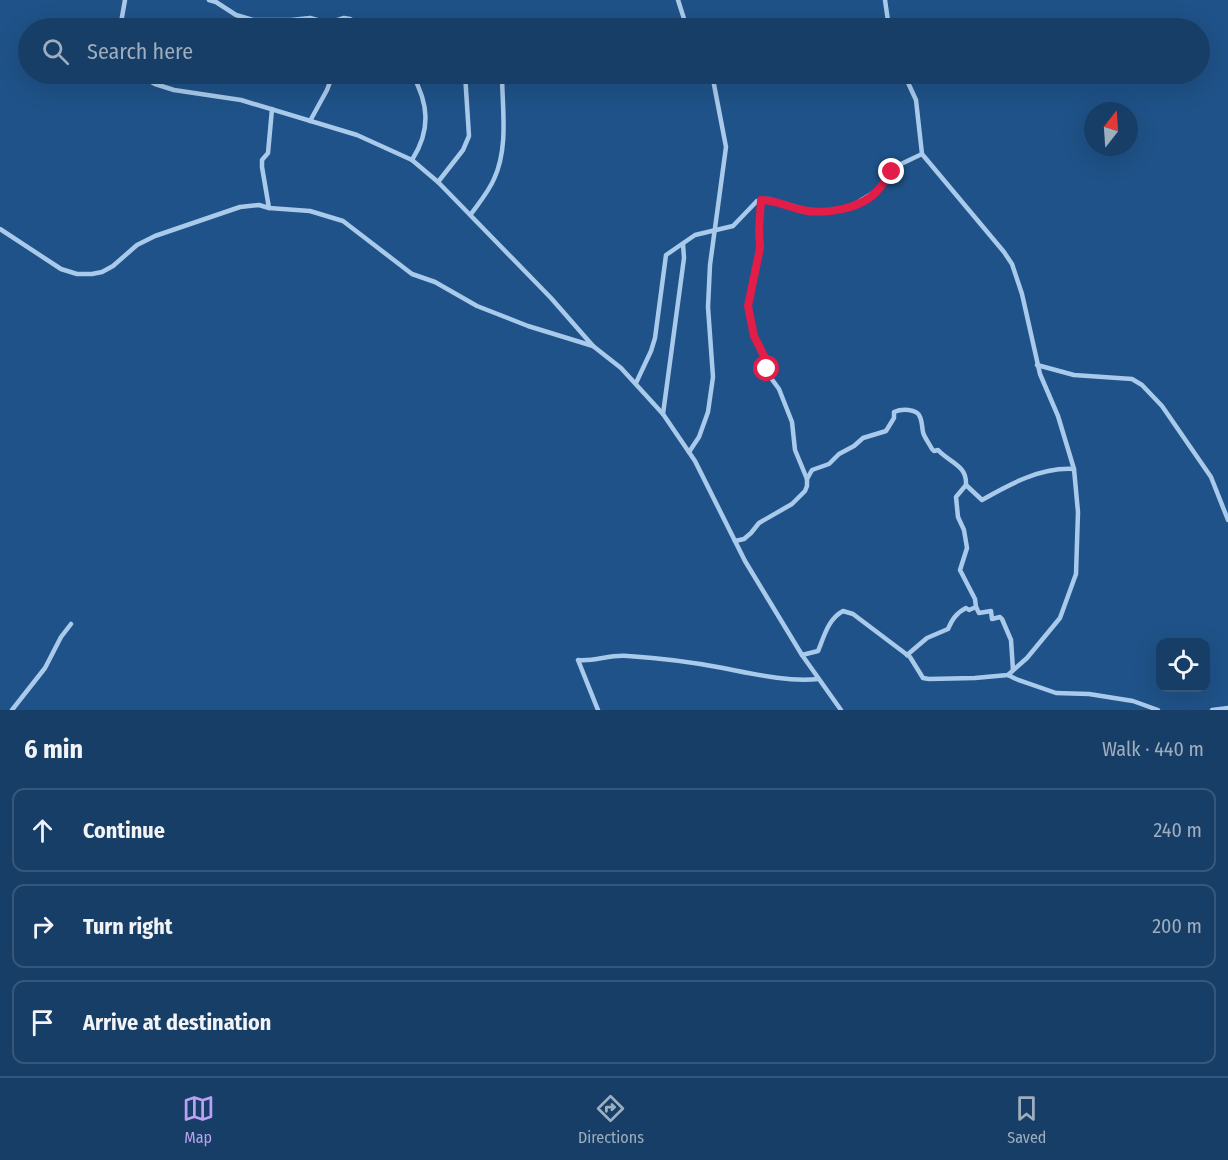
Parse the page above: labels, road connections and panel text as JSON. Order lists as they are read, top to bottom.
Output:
{
  "north": "top",
  "page": {
    "search": "Search here",
    "heading": ["6 min", "Walk · 440 m"],
    "list": [
      ["Continue", "240 m"],
      ["Turn right", "200 m"],
      "Arrive at destination"
    ],
    "nav": ["Map", "Directions", "Saved"]
  }
}
